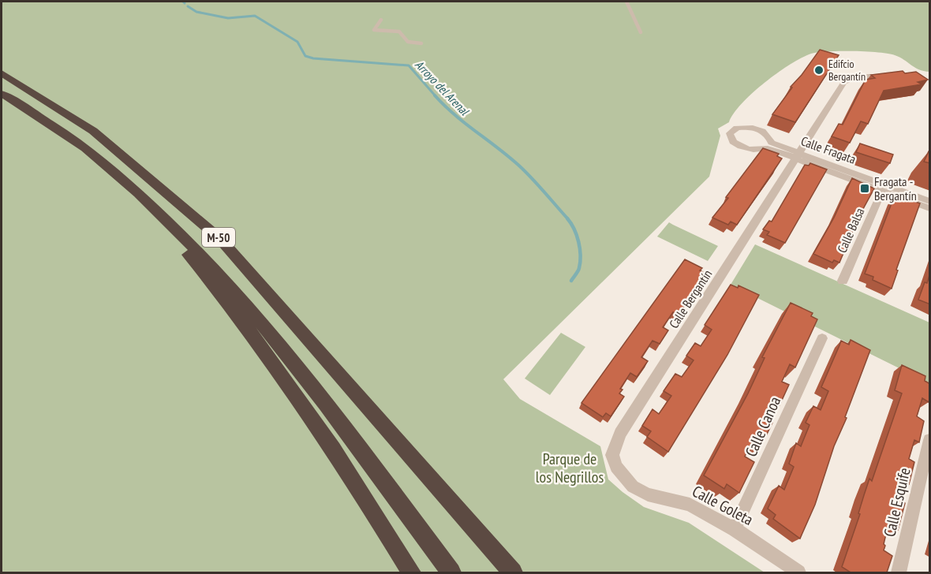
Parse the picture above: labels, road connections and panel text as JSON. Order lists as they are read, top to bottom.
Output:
{
  "streets": {
    "highway": ["M-50"],
    "street": [
      "Calle Fragata",
      "Calle Balsa",
      "Calle Bergantín",
      "Calle Canoa",
      "Calle Esquife",
      "Calle Goleta"
    ]
  },
  "crossings": [
    ["Calle Fragata", "Calle Balsa"],
    ["Calle Fragata", "Calle Bergantín"],
    ["Calle Bergantín", "Calle Goleta"],
    ["Calle Canoa", "Calle Goleta"]
  ],
  "water": ["Arroyo del Arenal"],
  "parks": ["Parque de los Negrillos"],
  "places": {
    "other": ["Edifcio Bergantín"],
    "transit": ["Fragata - Bergantín"]
  }
}
